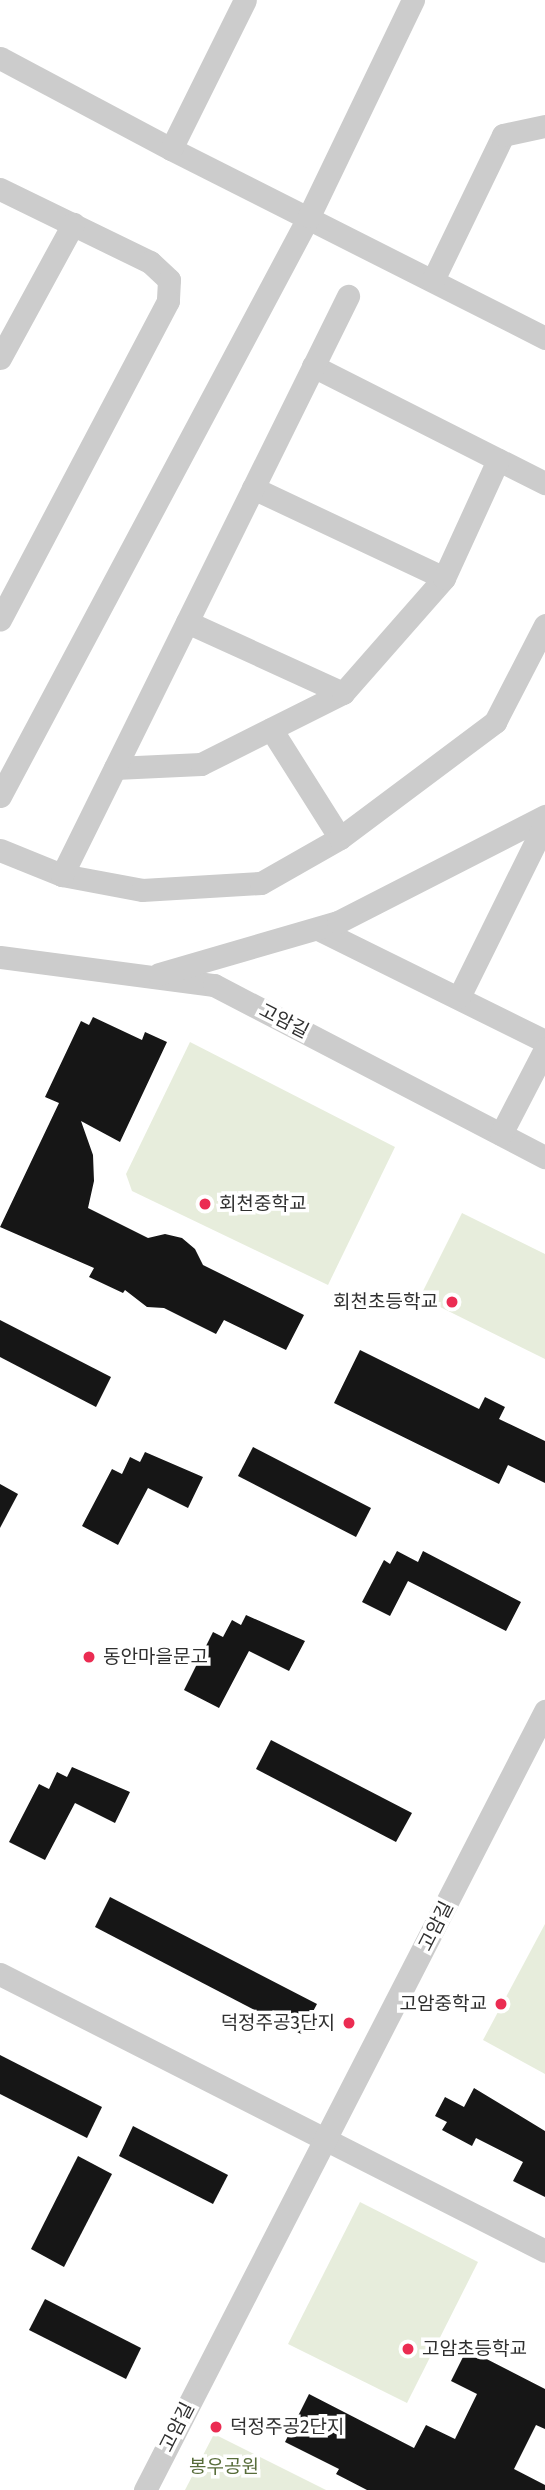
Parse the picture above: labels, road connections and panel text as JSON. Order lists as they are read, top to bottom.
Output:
{
  "streets": {
    "street": ["고암길"]
  },
  "parks": ["봉우공원"],
  "places": [
    "회천중학교",
    "회천초등학교",
    "동안마을문고",
    "고암중학교",
    "덕정주공3단지",
    "고암초등학교",
    "덕정주공2단지"
  ]
}
